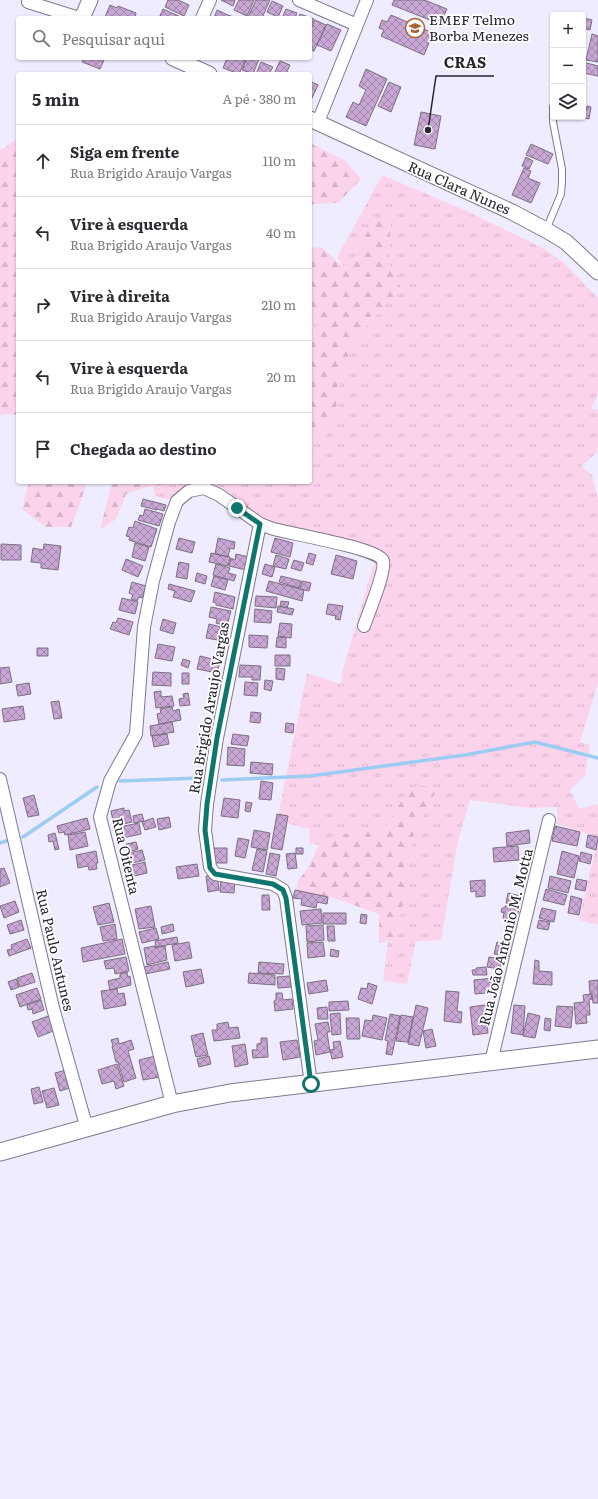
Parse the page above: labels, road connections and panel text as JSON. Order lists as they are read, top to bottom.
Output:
{
  "streets": {
    "street": [
      "Rua Clara Nunes",
      "Rua Brigido Araujo Vargas",
      "Rua Oitenta",
      "Rua João Antonio M. Motta",
      "Rua Paulo Antunes"
    ]
  },
  "crossings": [
    ["Rua Brigido Araujo Vargas", "Rua Oitenta"]
  ],
  "places": {
    "school or university": ["EMEF Telmo Borba Menezes"],
    "other": ["CRAS"]
  },
  "page": {
    "map_buttons": ["+", "−"],
    "search": "Pesquisar aqui",
    "heading": ["5 min", "A pé · 380 m"],
    "list": [
      ["Siga em frente", "Rua Brigido Araujo Vargas", "110 m"],
      ["Vire à esquerda", "Rua Brigido Araujo Vargas", "40 m"],
      ["Vire à direita", "Rua Brigido Araujo Vargas", "210 m"],
      ["Vire à esquerda", "Rua Brigido Araujo Vargas", "20 m"],
      "Chegada ao destino"
    ]
  }
}
